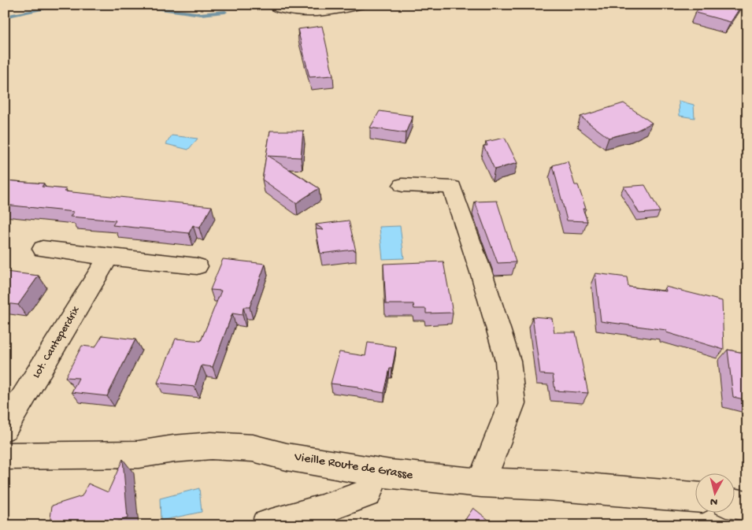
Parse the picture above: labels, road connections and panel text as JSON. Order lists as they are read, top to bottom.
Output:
{
  "streets": {
    "street": ["Lot. Canteperdrix", "Vieille Route de Grasse"]
  },
  "north": "bottom"
}
